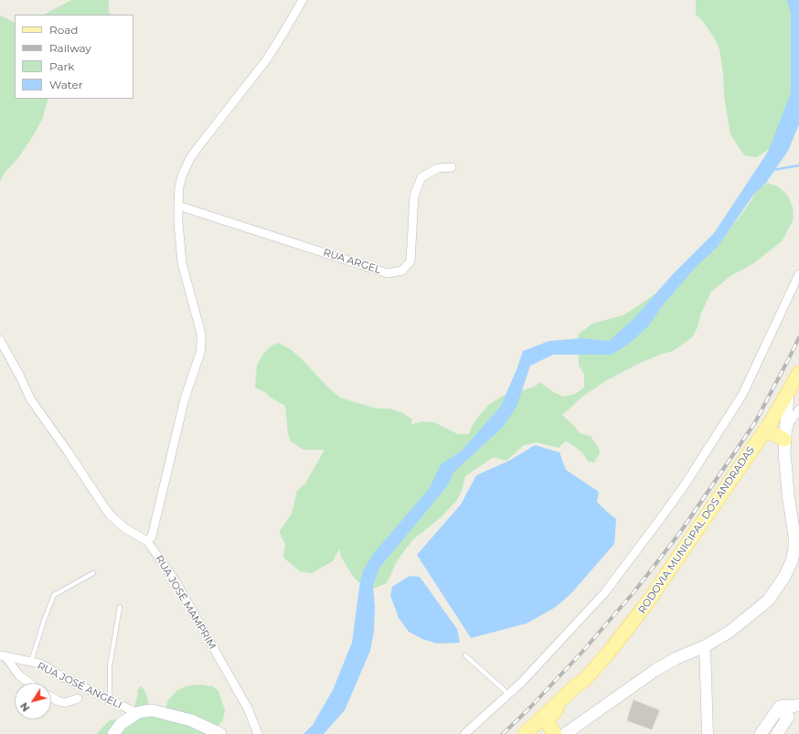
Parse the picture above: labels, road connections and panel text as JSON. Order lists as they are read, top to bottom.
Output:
{
  "streets": {
    "main road": ["RODOVIA MUNICIPAL DOS ANDRADAS"],
    "street": ["RUA ARGEL", "RUA JOSÉ MAMPRIM", "RUA JOSÉ ANGELI"]
  },
  "legend": [
    "Road",
    "Railway",
    "Park",
    "Water"
  ],
  "north": "bottom left"
}
